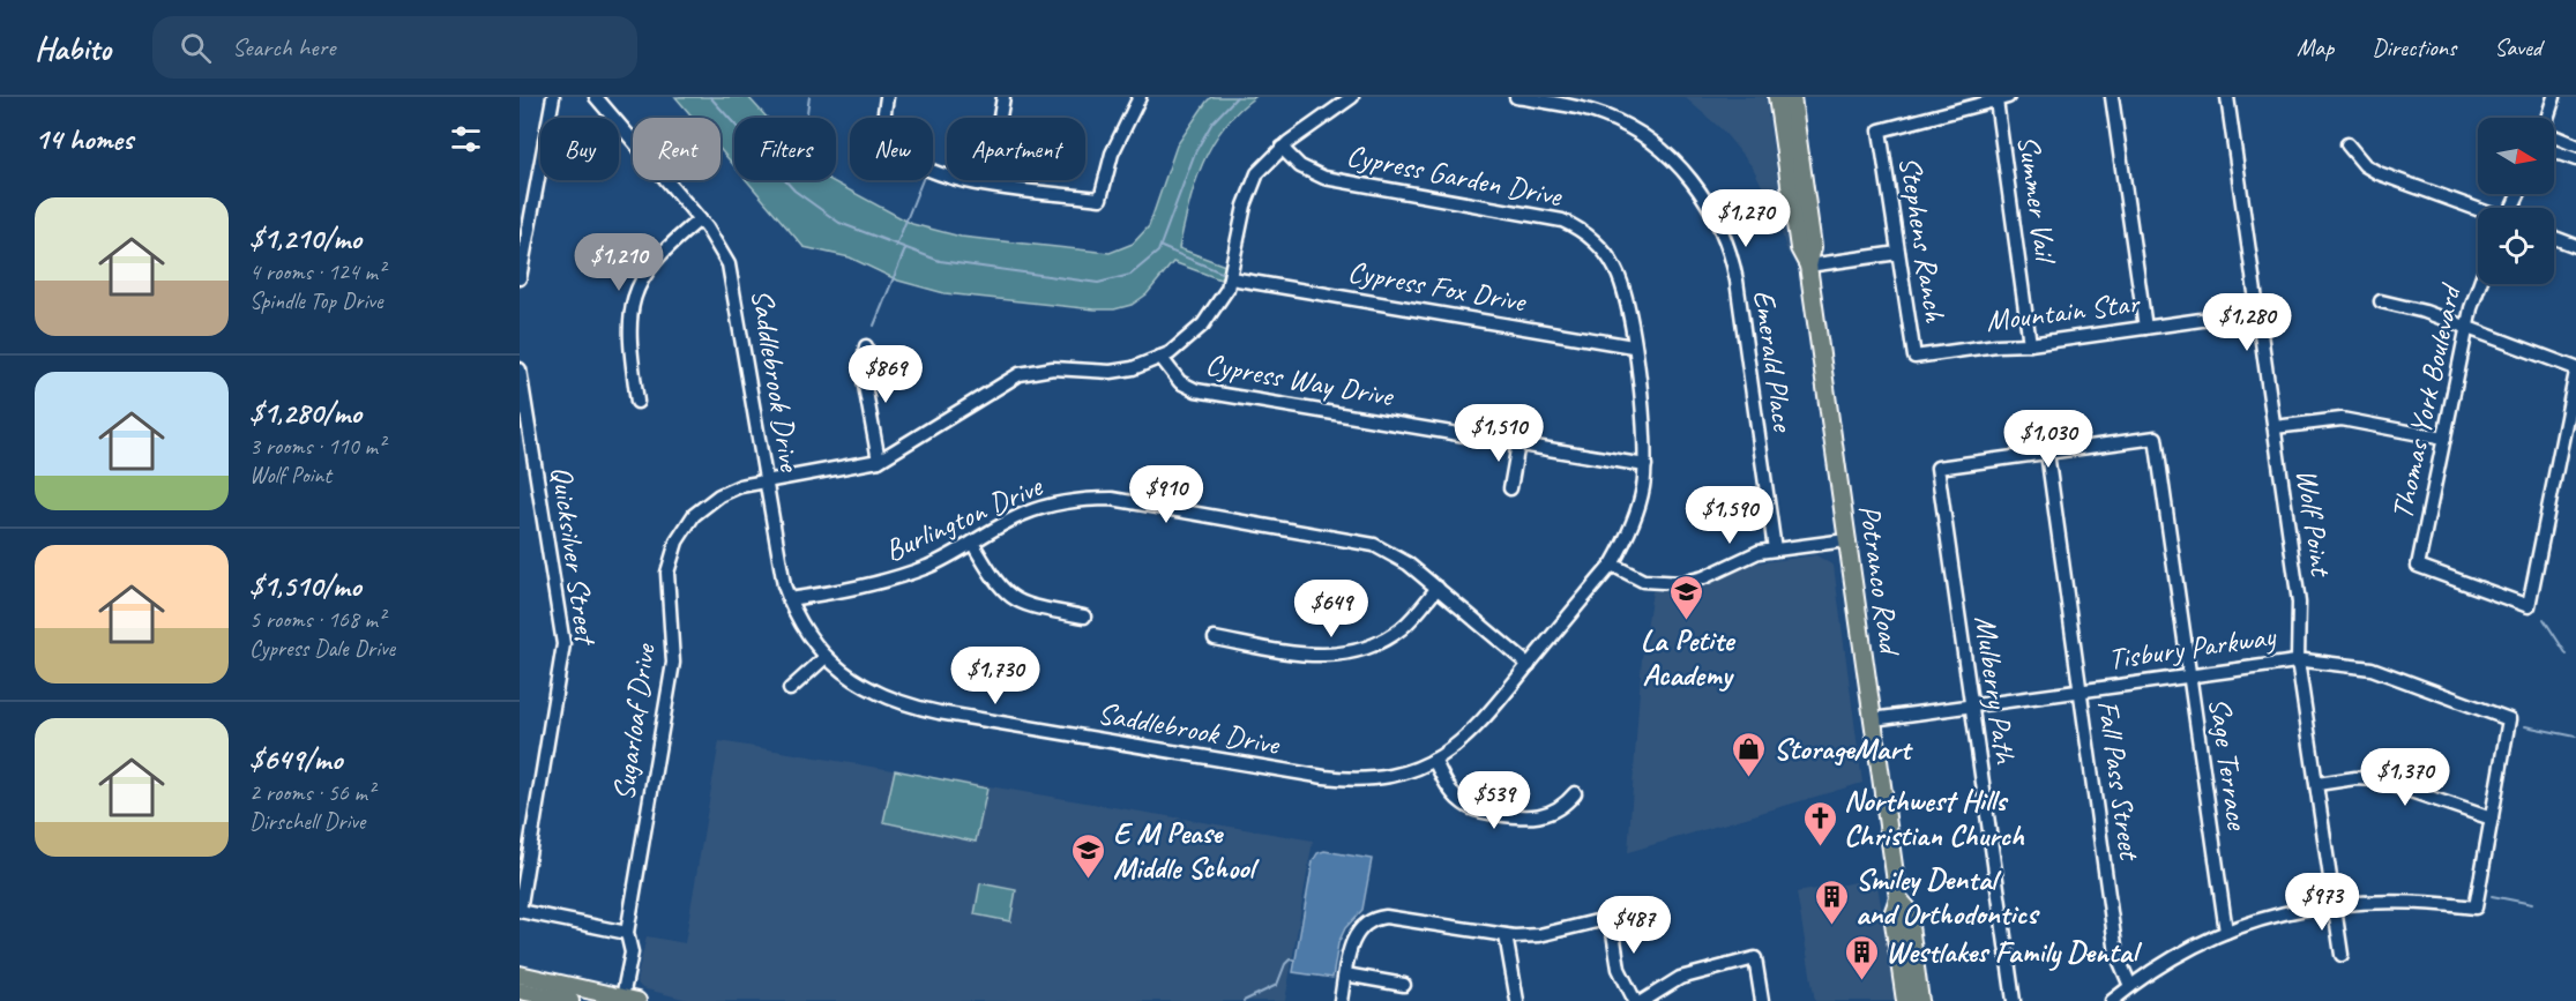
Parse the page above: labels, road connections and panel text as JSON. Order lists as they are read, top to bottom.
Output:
{
  "streets": {
    "main road": ["Potranco Road"],
    "street": [
      "Cypress Garden Drive",
      "Summer Vail",
      "Stephens Ranch",
      "Cypress Fox Drive",
      "Mountain Star",
      "Emerald Place",
      "Saddlebrook Drive",
      "Cypress Way Drive",
      "Thomas York Boulevard",
      "Burlington Drive",
      "Wolf Point",
      "Quicksilver Street",
      "Tisbury Parkway",
      "Mulberry Path",
      "Sugarloaf Drive",
      "Sage Terrace",
      "Fall Pass Street"
    ]
  },
  "crossings": [
    ["Cypress Garden Drive", "Cypress Fox Drive"],
    ["Cypress Garden Drive", "Saddlebrook Drive"],
    ["Cypress Garden Drive", "Cypress Way Drive"],
    ["Cypress Garden Drive", "Sugarloaf Drive"],
    ["Summer Vail", "Stephens Ranch"],
    ["Summer Vail", "Mountain Star"],
    ["Stephens Ranch", "Mountain Star"],
    ["Cypress Fox Drive", "Sugarloaf Drive"],
    ["Mountain Star", "Wolf Point"],
    ["Saddlebrook Drive", "Cypress Way Drive"],
    ["Saddlebrook Drive", "Burlington Drive"],
    ["Saddlebrook Drive", "Sugarloaf Drive"],
    ["Cypress Way Drive", "Sugarloaf Drive"],
    ["Wolf Point", "Tisbury Parkway"],
    ["Potranco Road", "Tisbury Parkway"],
    ["Tisbury Parkway", "Mulberry Path"],
    ["Tisbury Parkway", "Sage Terrace"],
    ["Tisbury Parkway", "Fall Pass Street"],
    ["Mulberry Path", "Sage Terrace"],
    ["Mulberry Path", "Fall Pass Street"],
    ["Sage Terrace", "Fall Pass Street"]
  ],
  "places": {
    "school or university": ["La Petite Academy", "E M Pease Middle School"],
    "shop": ["StorageMart"],
    "church": ["Northwest Hills Christian Church"],
    "building": ["Smiley Dental and Orthodontics", "Westlakes Family Dental"]
  },
  "north": "right",
  "page": {
    "header": "Habito",
    "search": "Search here",
    "nav": ["Map", "Directions", "Saved"],
    "heading": "14 homes",
    "chip": [
      "Buy",
      "Rent",
      "Filters",
      "New",
      "Apartment"
    ],
    "list": [
      {
        "name": "$1,210/mo",
        "note": "4 rooms · 124 m² · Spindle Top Drive"
      },
      {
        "name": "$1,280/mo",
        "note": "3 rooms · 110 m² · Wolf Point"
      },
      {
        "name": "$1,510/mo",
        "note": "5 rooms · 168 m² · Cypress Dale Drive"
      },
      {
        "name": "$649/mo",
        "note": "2 rooms · 56 m² · Dirschell Drive"
      }
    ],
    "price": [
      "$1,270",
      "$1,210",
      "$1,280",
      "$869",
      "$1,510",
      "$1,030",
      "$910",
      "$1,590",
      "$649",
      "$1,730",
      "$1,370",
      "$539",
      "$973",
      "$487"
    ]
  }
}
